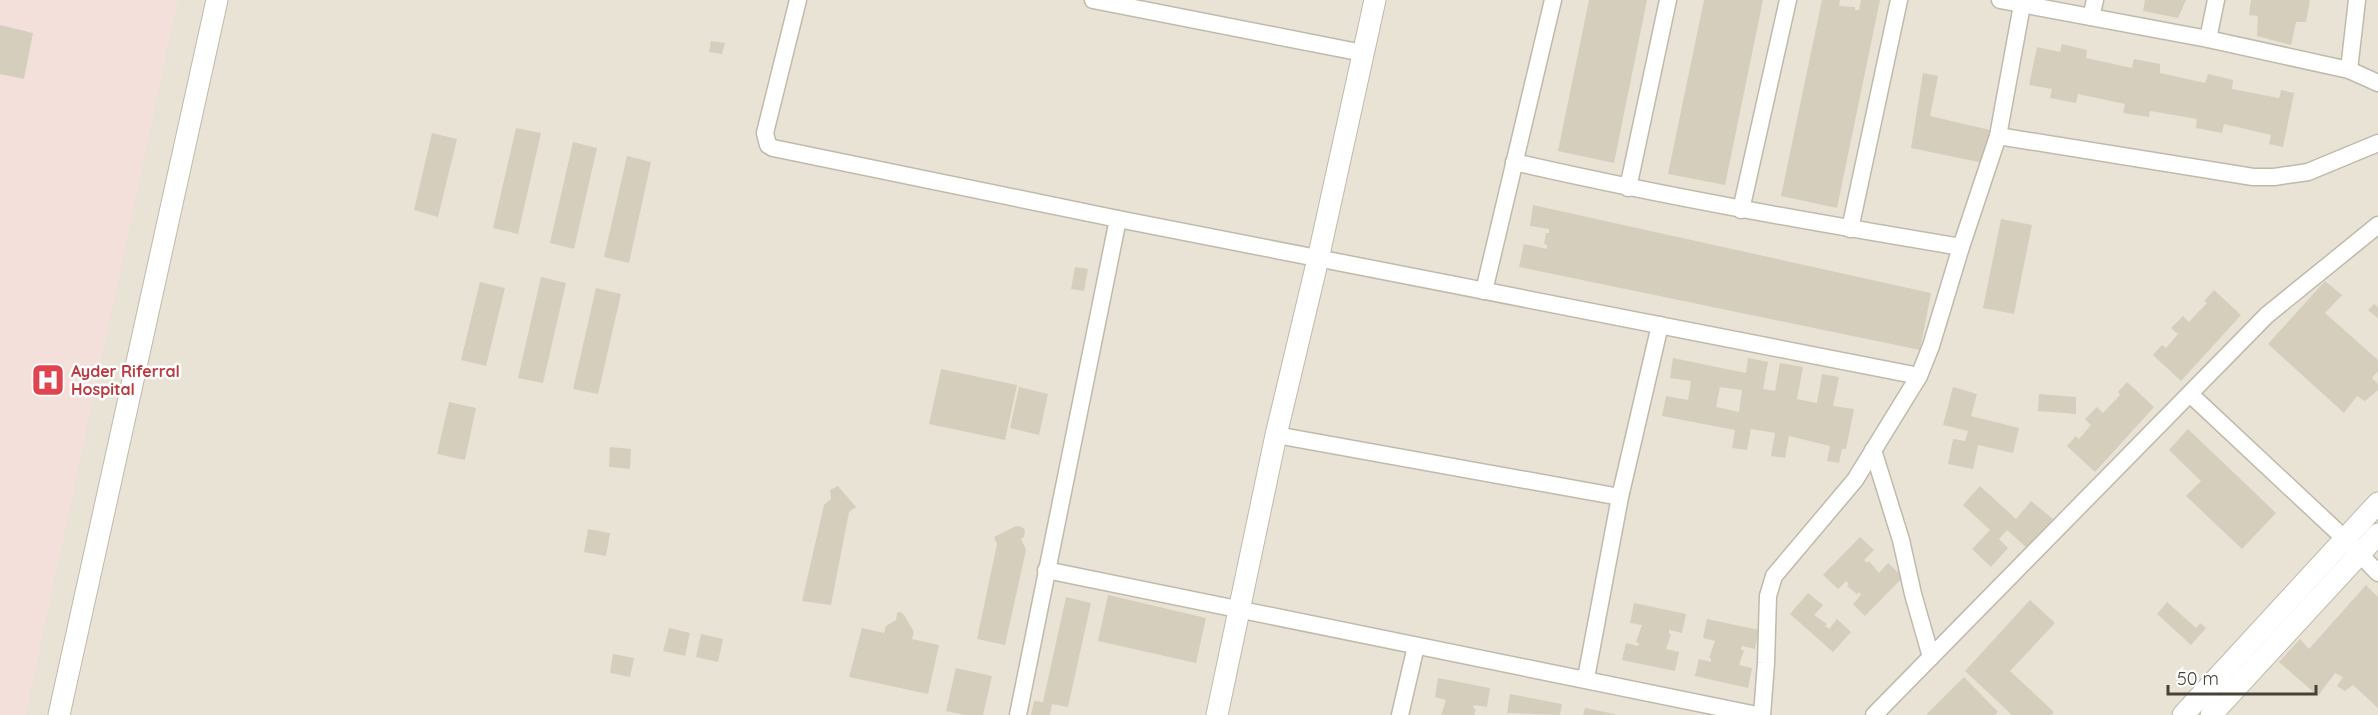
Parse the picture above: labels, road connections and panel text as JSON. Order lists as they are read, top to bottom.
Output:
{
  "places": {
    "hospital": ["Ayder Riferral Hospital"]
  },
  "scale_bar": "50 m"
}
